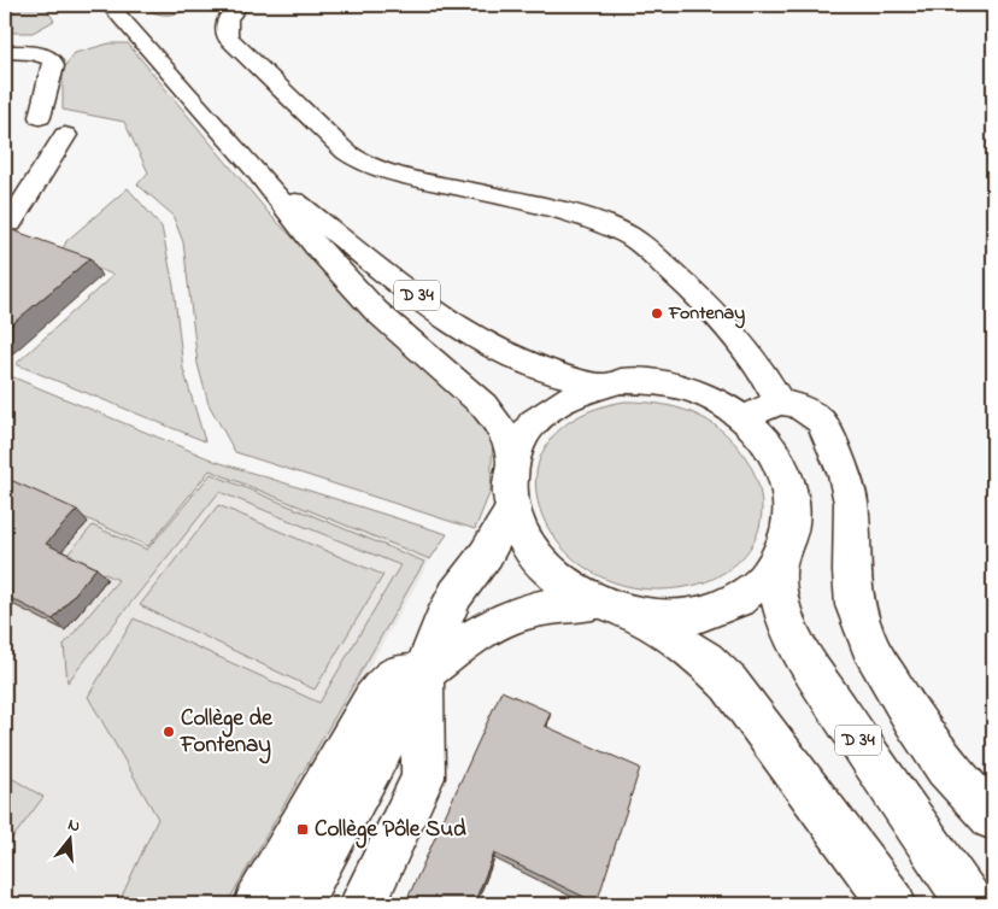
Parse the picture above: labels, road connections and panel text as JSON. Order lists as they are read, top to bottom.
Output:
{
  "streets": {
    "main road": ["D 34"]
  },
  "places": {
    "other": ["Fontenay", "Collège de Fontenay"],
    "transit": ["Collège Pôle Sud"]
  },
  "north": "top"
}
